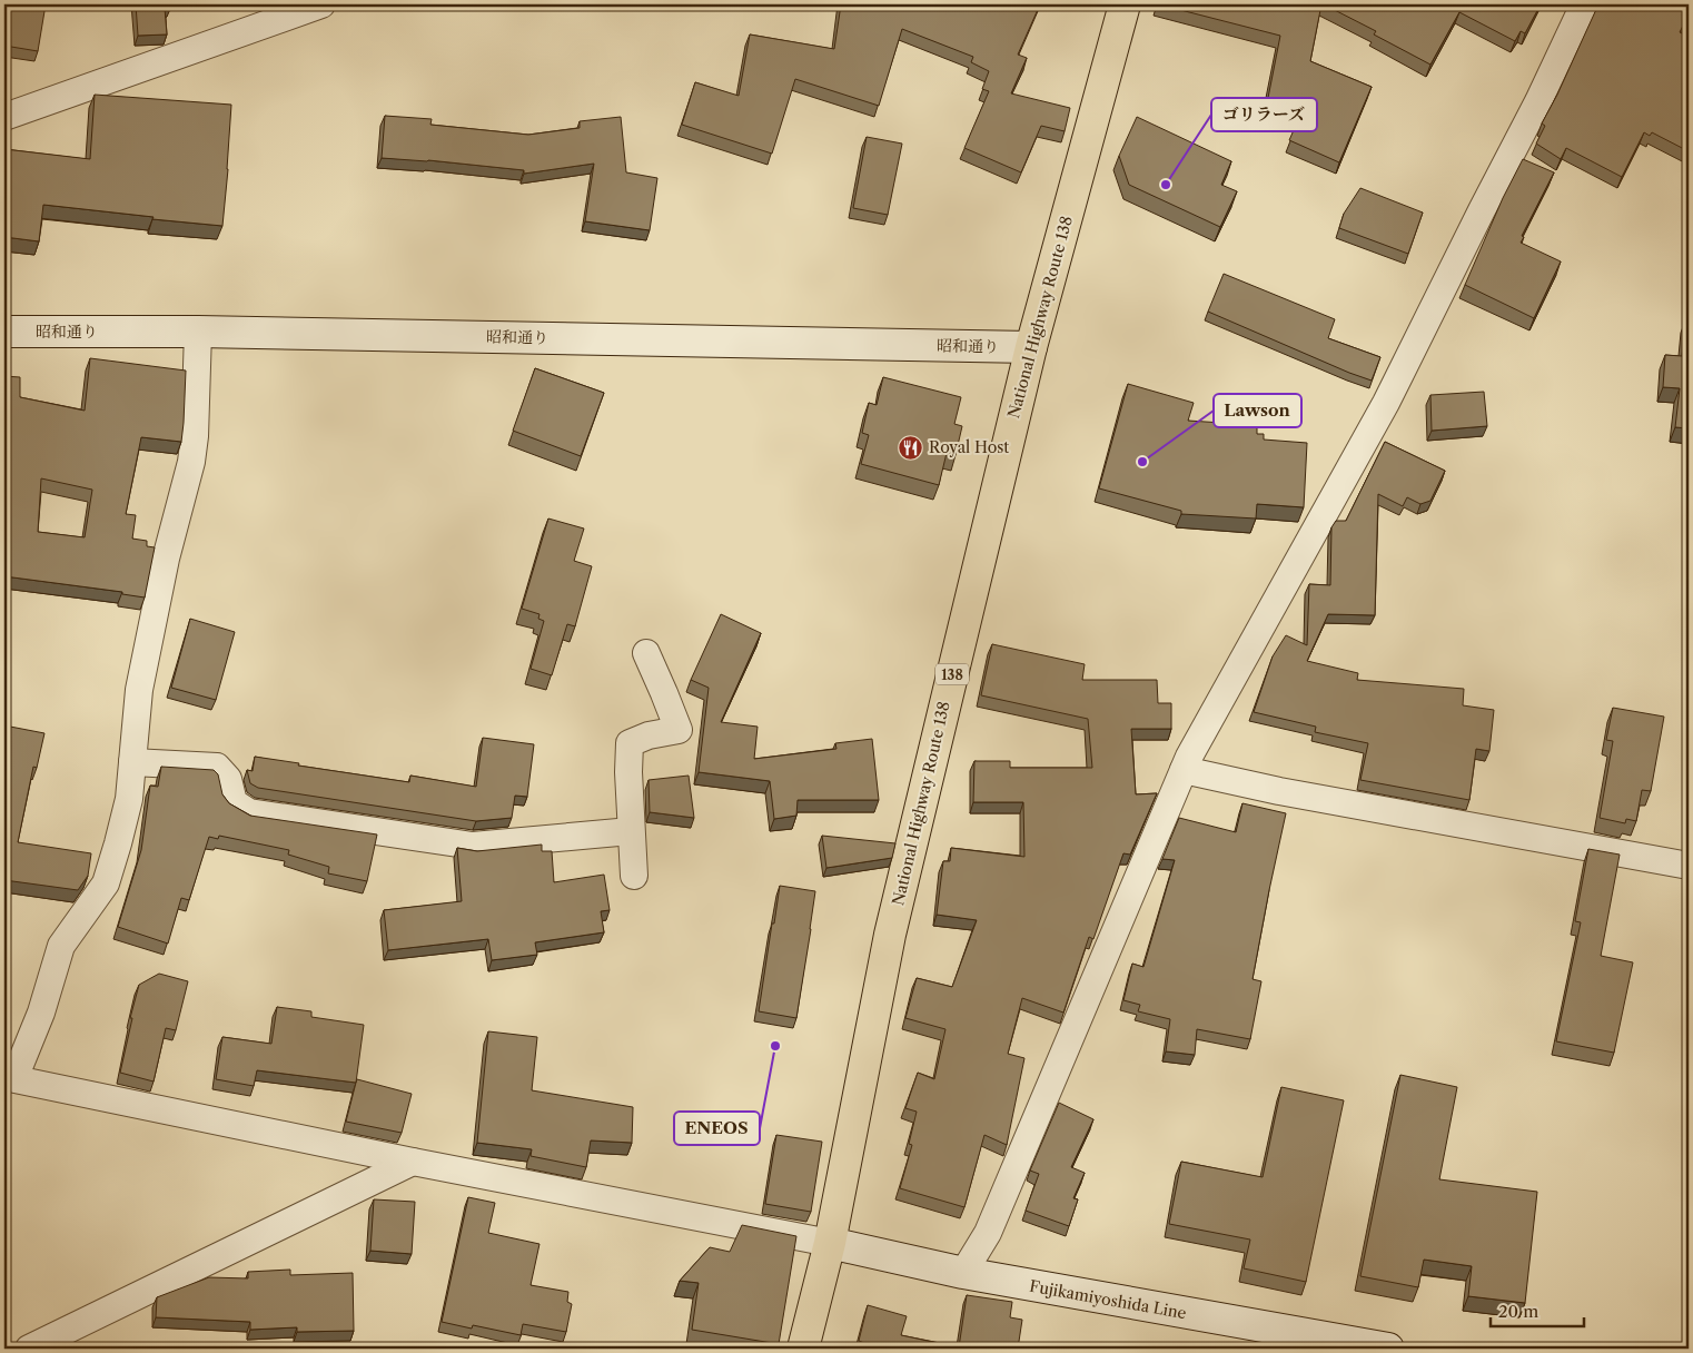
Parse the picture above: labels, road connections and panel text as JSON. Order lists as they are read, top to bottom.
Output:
{
  "streets": {
    "highway": ["National Highway Route 138", "138"],
    "street": ["昭和通り", "Fujikamiyoshida Line"]
  },
  "crossings": [
    ["National Highway Route 138", "昭和通り"],
    ["National Highway Route 138", "Fujikamiyoshida Line"]
  ],
  "places": {
    "other": ["ゴリラーズ", "Lawson", "ENEOS"],
    "restaurant": ["Royal Host"]
  },
  "scale_bar": "20 m"
}
